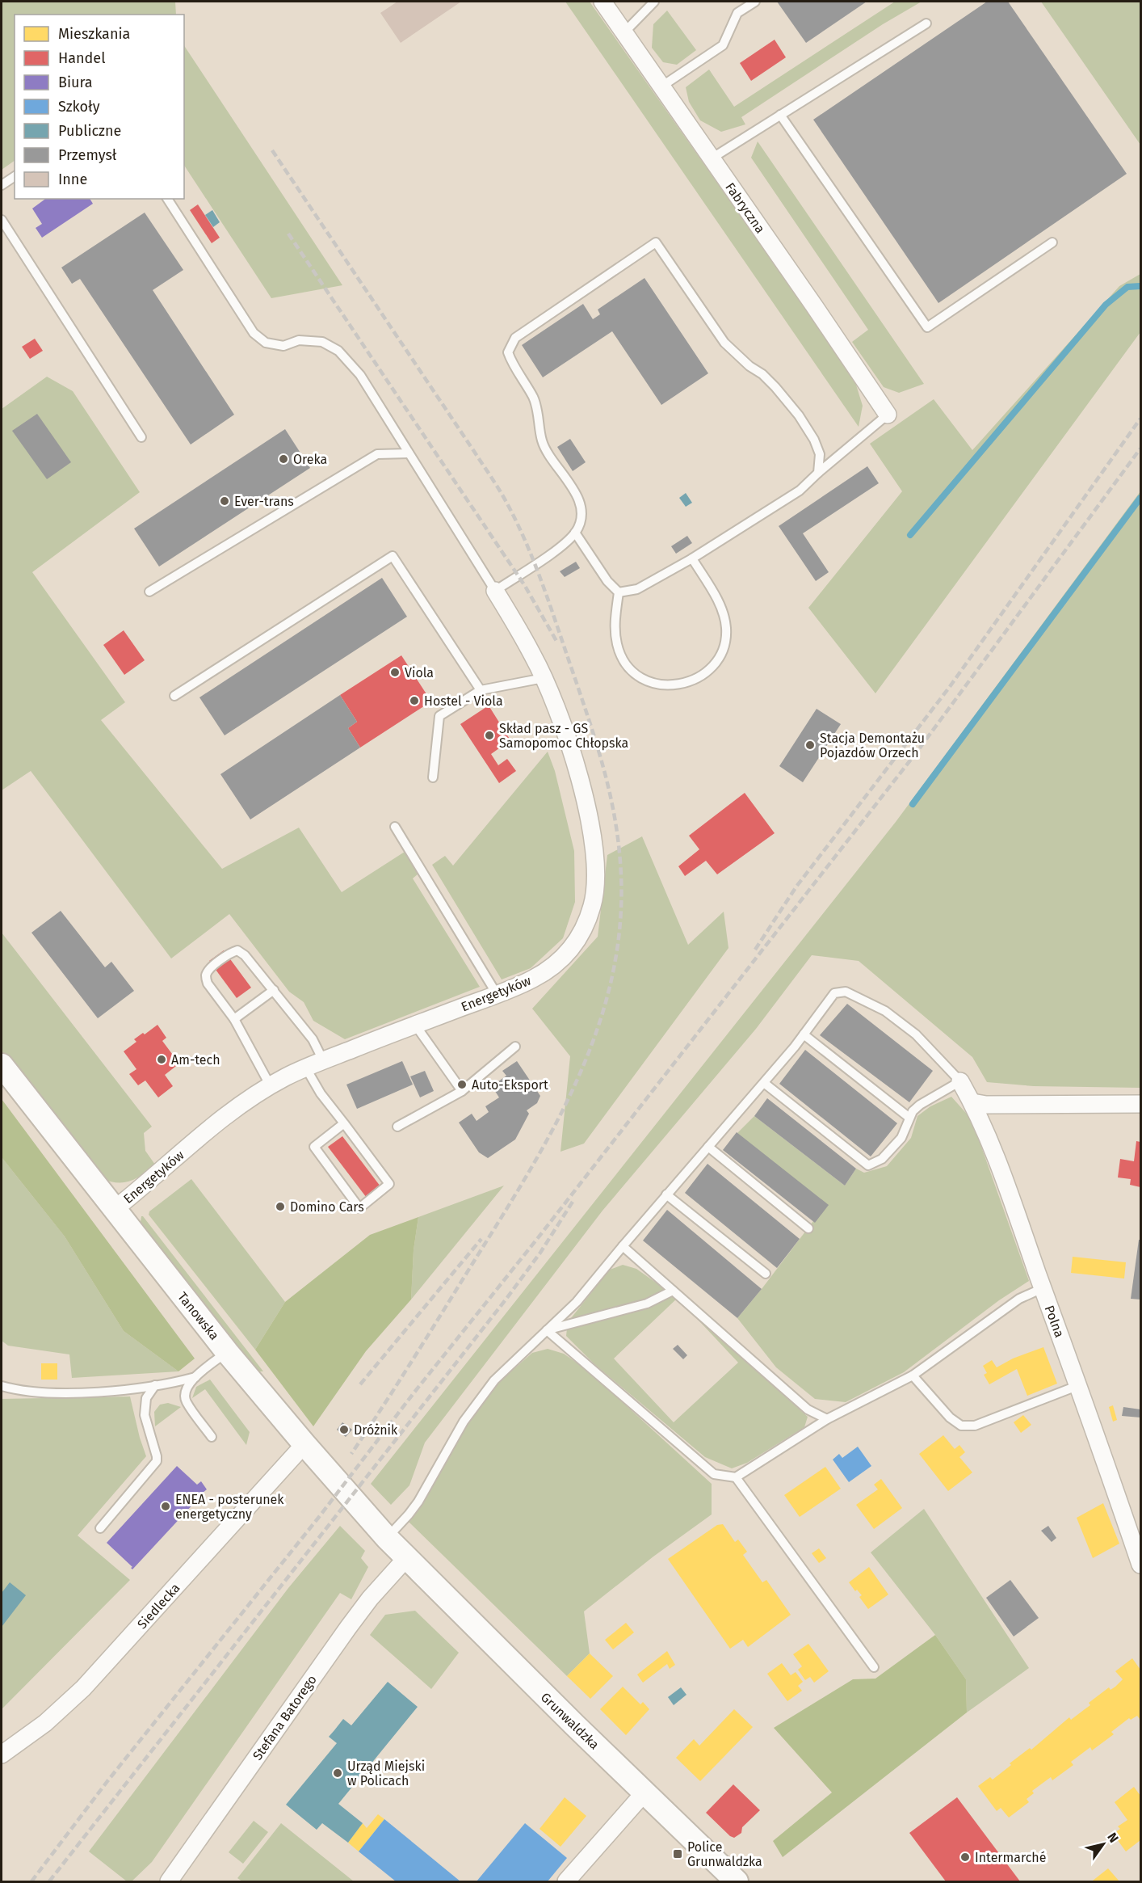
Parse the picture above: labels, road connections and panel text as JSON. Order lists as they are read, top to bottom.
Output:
{
  "streets": {
    "main road": ["Tanowska", "Grunwaldzka"],
    "street": [
      "Fabryczna",
      "Energetyków",
      "Polna",
      "Siedlecka",
      "Stefana Batorego"
    ]
  },
  "crossings": [
    ["Energetyków", "Tanowska"],
    ["Tanowska", "Siedlecka"],
    ["Tanowska", "Stefana Batorego"],
    ["Tanowska", "Grunwaldzka"],
    ["Stefana Batorego", "Grunwaldzka"]
  ],
  "places": {
    "other": [
      "Oreka",
      "Ever-trans",
      "Viola",
      "Hostel - Viola",
      "Skład pasz - GS Samopomoc Chłopska",
      "Stacja Demontażu Pojazdów Orzech",
      "Am-tech",
      "Auto-Eksport",
      "Domino Cars",
      "Dróżnik",
      "ENEA - posterunek energetyczny",
      "Urząd Miejski w Policach",
      "Intermarché"
    ],
    "transit": ["Police Grunwaldzka"]
  },
  "legend": [
    "Mieszkania",
    "Handel",
    "Biura",
    "Szkoły",
    "Publiczne",
    "Przemysł",
    "Inne"
  ],
  "north": "top right"
}
